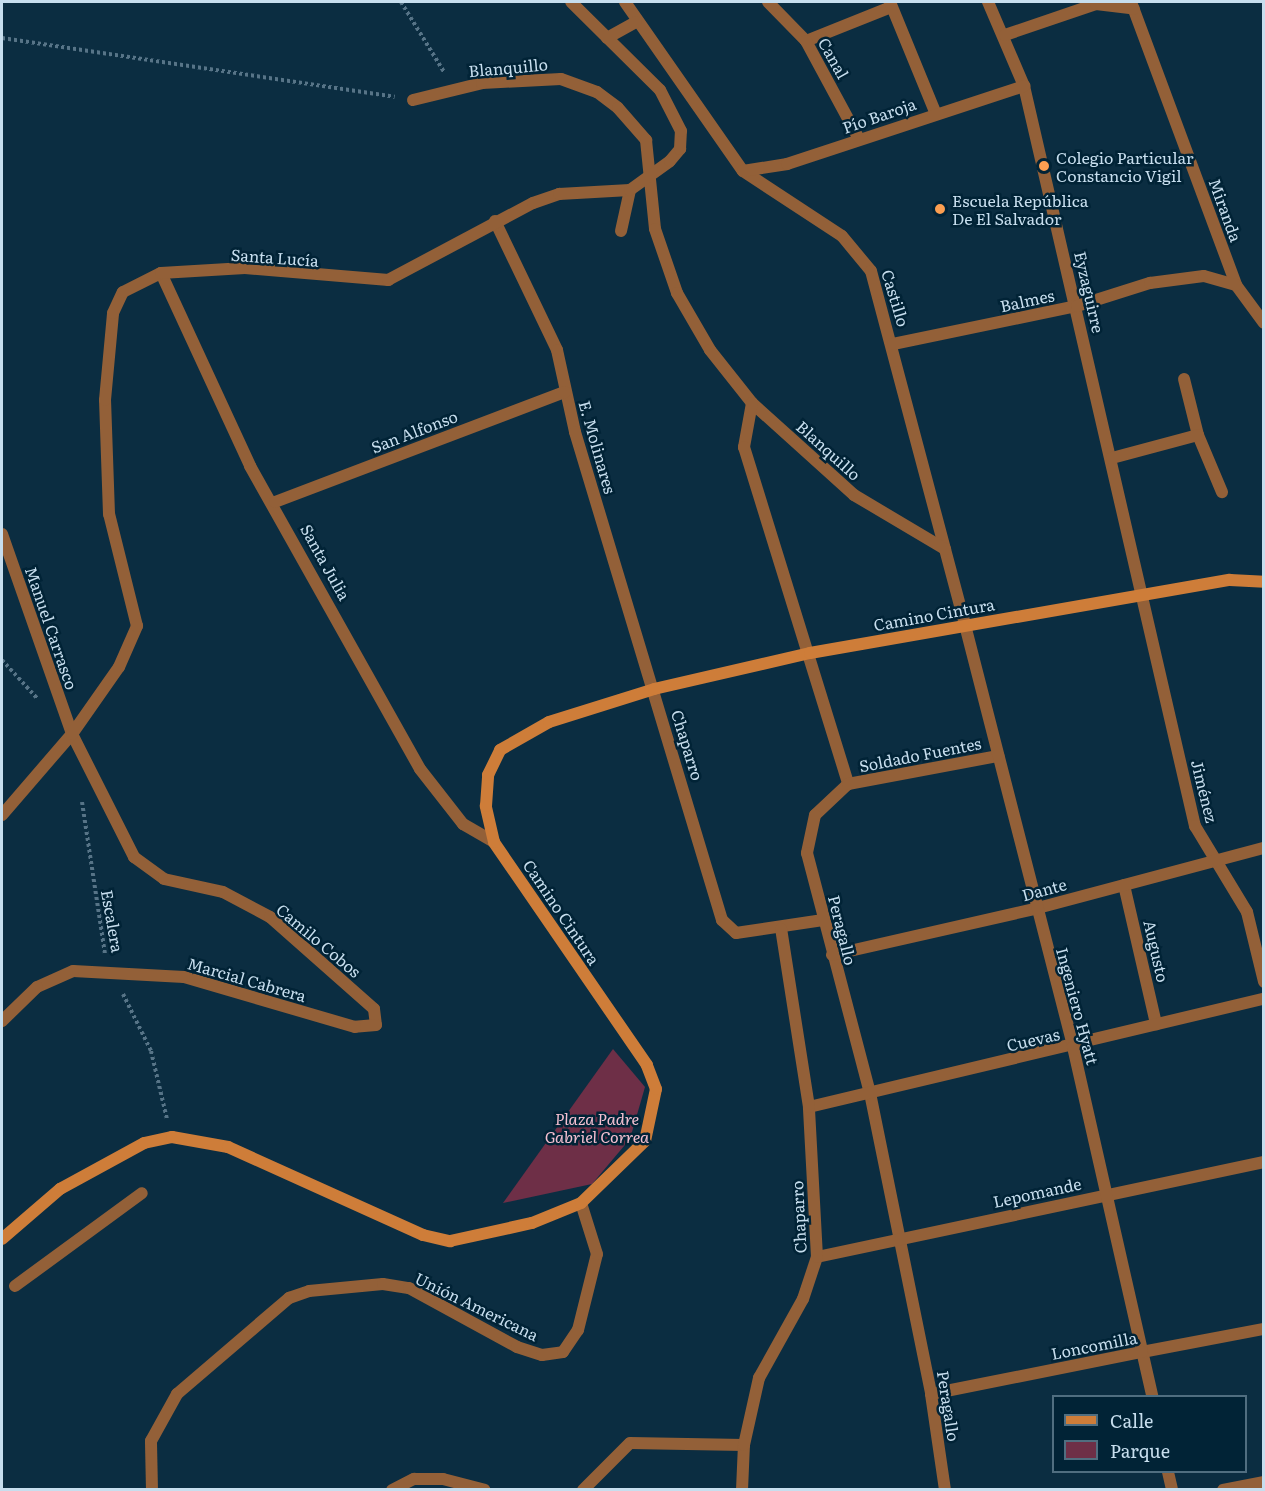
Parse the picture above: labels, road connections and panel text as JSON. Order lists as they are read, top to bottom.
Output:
{
  "streets": {
    "main road": ["Camino Cintura"],
    "street": [
      "Canal",
      "Blanquillo",
      "Pío Baroja",
      "Miranda",
      "Santa Lucía",
      "Eyzaguirre",
      "Castillo",
      "Balmes",
      "San Alfonso",
      "E. Molinares",
      "Santa Julia",
      "Manuel Carrasco",
      "Chaparro",
      "Soldado Fuentes",
      "Jiménez",
      "Dante",
      "Peragallo",
      "Camilo Cobos",
      "Augusto",
      "Marcial Cabrera",
      "Ingeniero Hyatt",
      "Cuevas",
      "Lepomande",
      "Unión Americana",
      "Loncomilla"
    ],
    "path": ["Escalera"]
  },
  "crossings": [
    ["Canal", "Pío Baroja"],
    ["Blanquillo", "Castillo"],
    ["Pío Baroja", "Eyzaguirre"],
    ["Pío Baroja", "Castillo"],
    ["Miranda", "Balmes"],
    ["Santa Lucía", "E. Molinares"],
    ["Santa Lucía", "Santa Julia"],
    ["Santa Lucía", "Manuel Carrasco"],
    ["Santa Lucía", "Camilo Cobos"],
    ["Eyzaguirre", "Balmes"],
    ["Eyzaguirre", "Camino Cintura"],
    ["Eyzaguirre", "Jiménez"],
    ["Castillo", "Balmes"],
    ["Castillo", "Camino Cintura"],
    ["Castillo", "Ingeniero Hyatt"],
    ["San Alfonso", "E. Molinares"],
    ["San Alfonso", "Santa Julia"],
    ["E. Molinares", "Camino Cintura"],
    ["E. Molinares", "Chaparro"],
    ["Santa Julia", "Camino Cintura"],
    ["Camino Cintura", "Chaparro"],
    ["Camino Cintura", "Jiménez"],
    ["Camino Cintura", "Escalera"],
    ["Camino Cintura", "Ingeniero Hyatt"],
    ["Camino Cintura", "Unión Americana"],
    ["Manuel Carrasco", "Camilo Cobos"],
    ["Chaparro", "Peragallo"],
    ["Chaparro", "Cuevas"],
    ["Chaparro", "Lepomande"],
    ["Soldado Fuentes", "Peragallo"],
    ["Soldado Fuentes", "Ingeniero Hyatt"],
    ["Jiménez", "Dante"],
    ["Dante", "Peragallo"],
    ["Dante", "Augusto"],
    ["Dante", "Ingeniero Hyatt"],
    ["Escalera", "Marcial Cabrera"],
    ["Peragallo", "Cuevas"],
    ["Peragallo", "Lepomande"],
    ["Peragallo", "Loncomilla"],
    ["Camilo Cobos", "Marcial Cabrera"],
    ["Augusto", "Cuevas"],
    ["Ingeniero Hyatt", "Cuevas"],
    ["Ingeniero Hyatt", "Lepomande"],
    ["Ingeniero Hyatt", "Loncomilla"]
  ],
  "parks": ["Plaza Padre Gabriel Correa"],
  "places": ["Colegio Particular Constancio Vigil", "Escuela República De El Salvador"],
  "legend": ["Calle", "Parque"]
}
